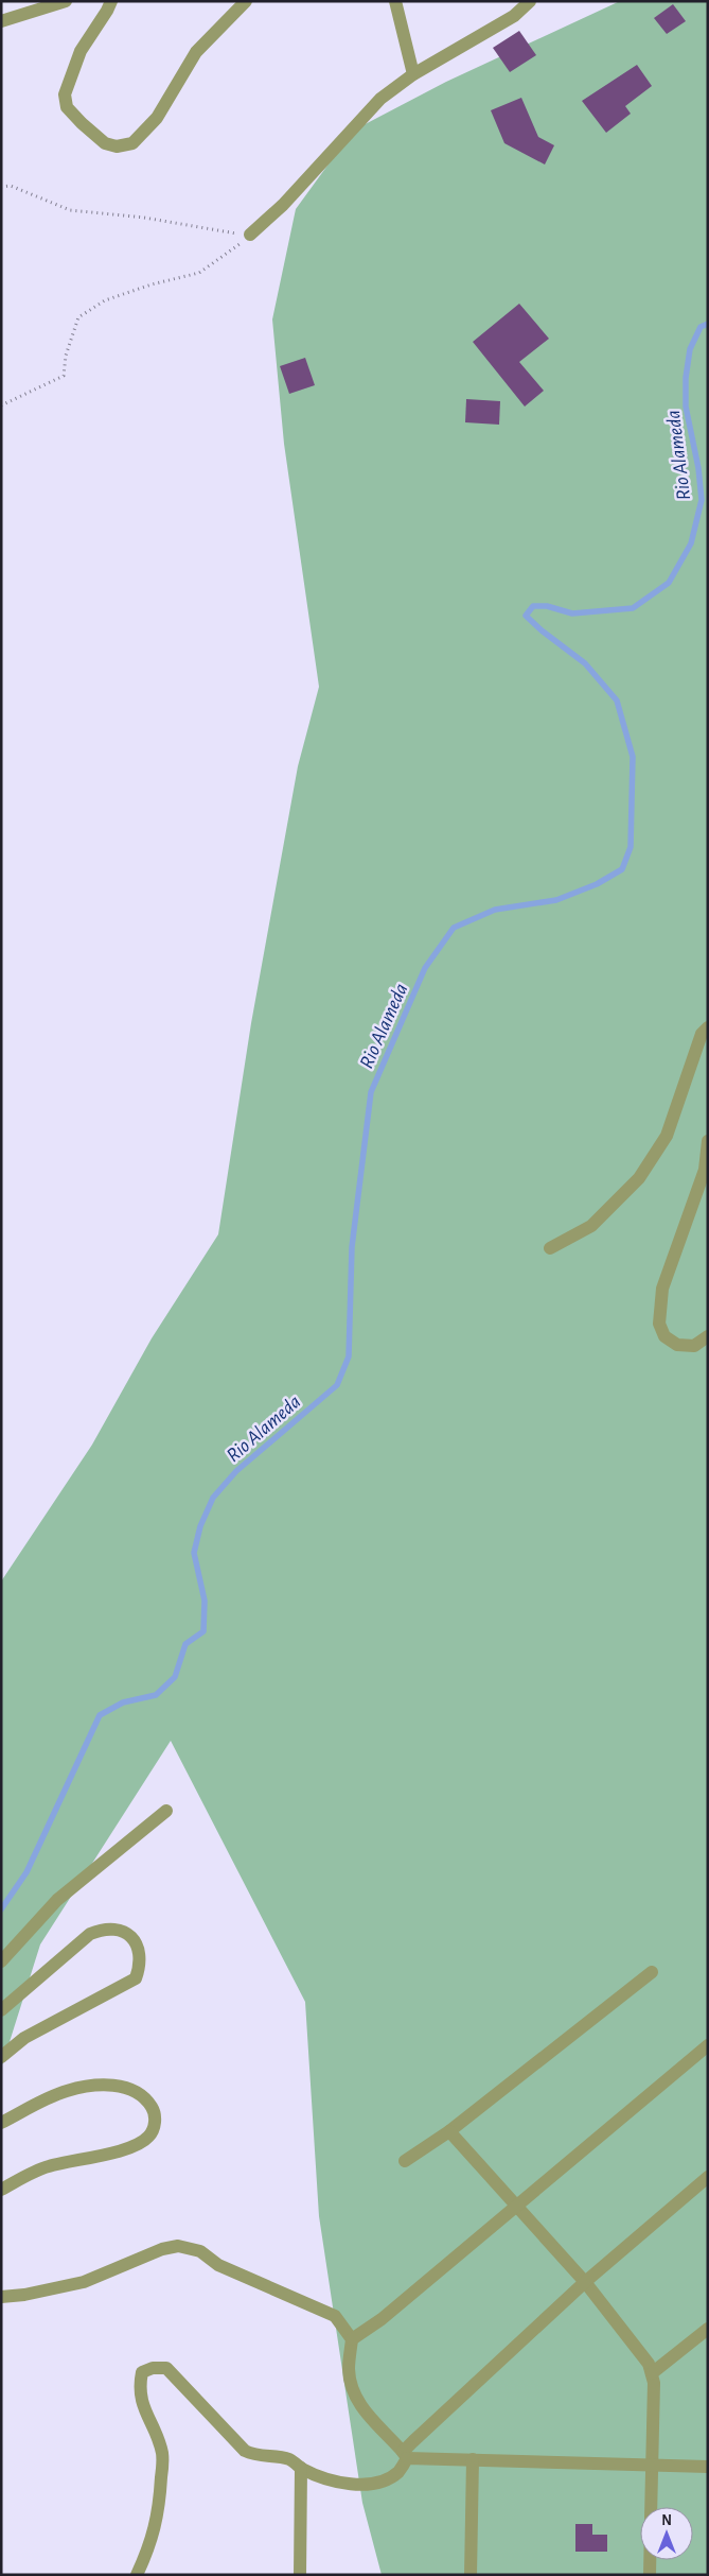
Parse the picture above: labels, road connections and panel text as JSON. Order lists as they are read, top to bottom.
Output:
{
  "water": ["Rio Alameda"],
  "north": "top"
}
